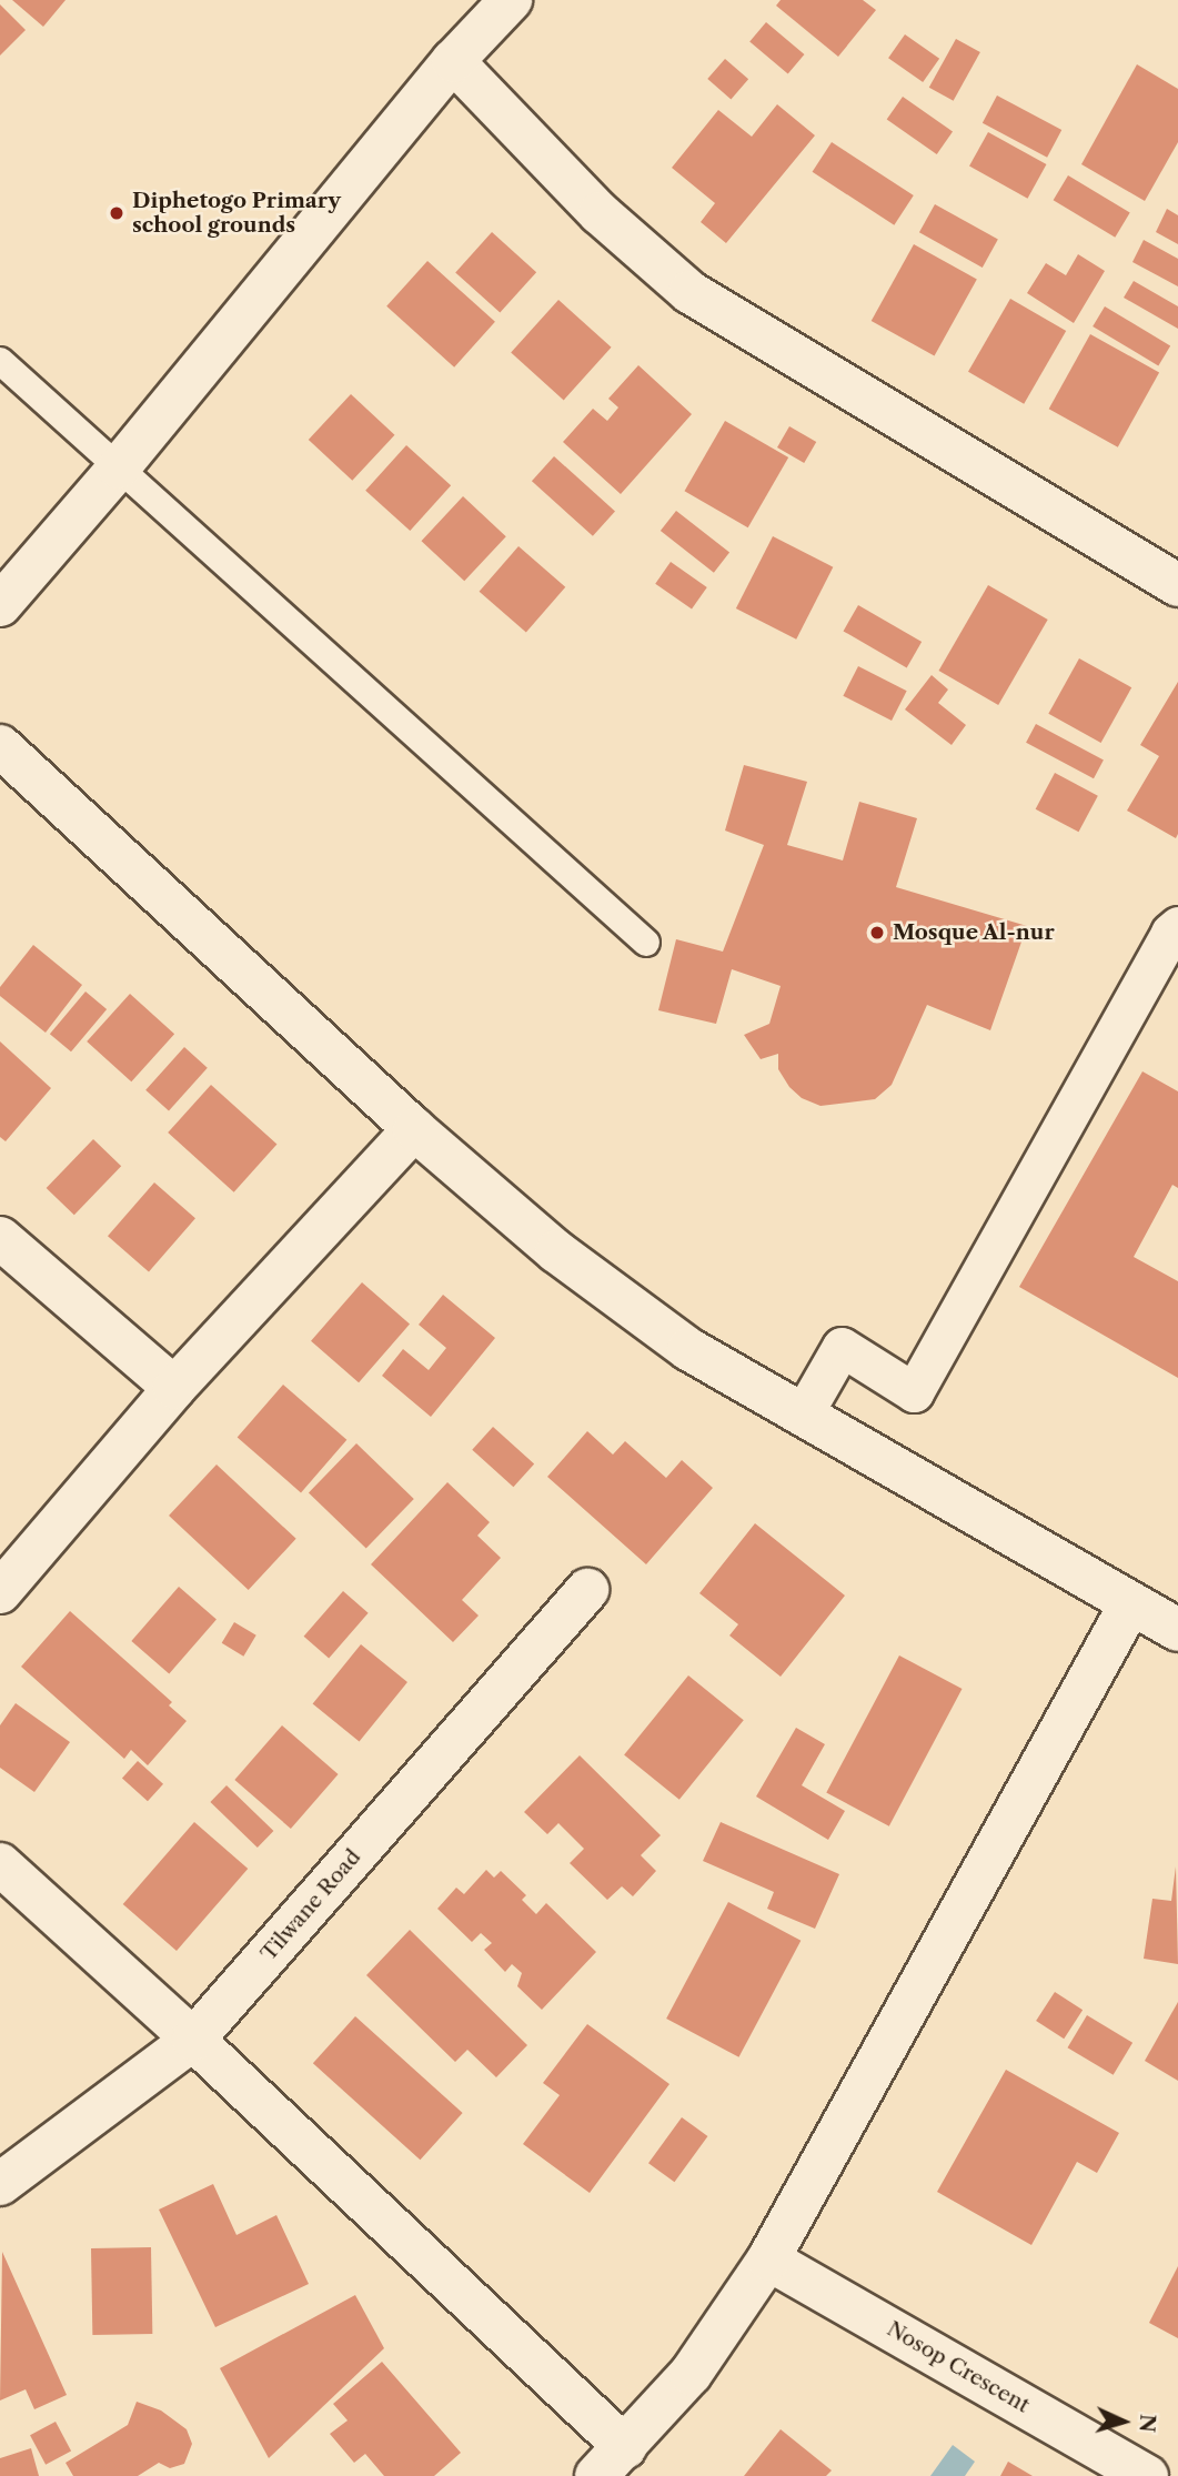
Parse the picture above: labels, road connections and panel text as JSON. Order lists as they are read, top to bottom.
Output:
{
  "streets": {
    "street": ["Tilwane Road", "Nosop Crescent"]
  },
  "places": ["Diphetogo Primary school grounds", "Mosque Al-nur"],
  "north": "right"
}
